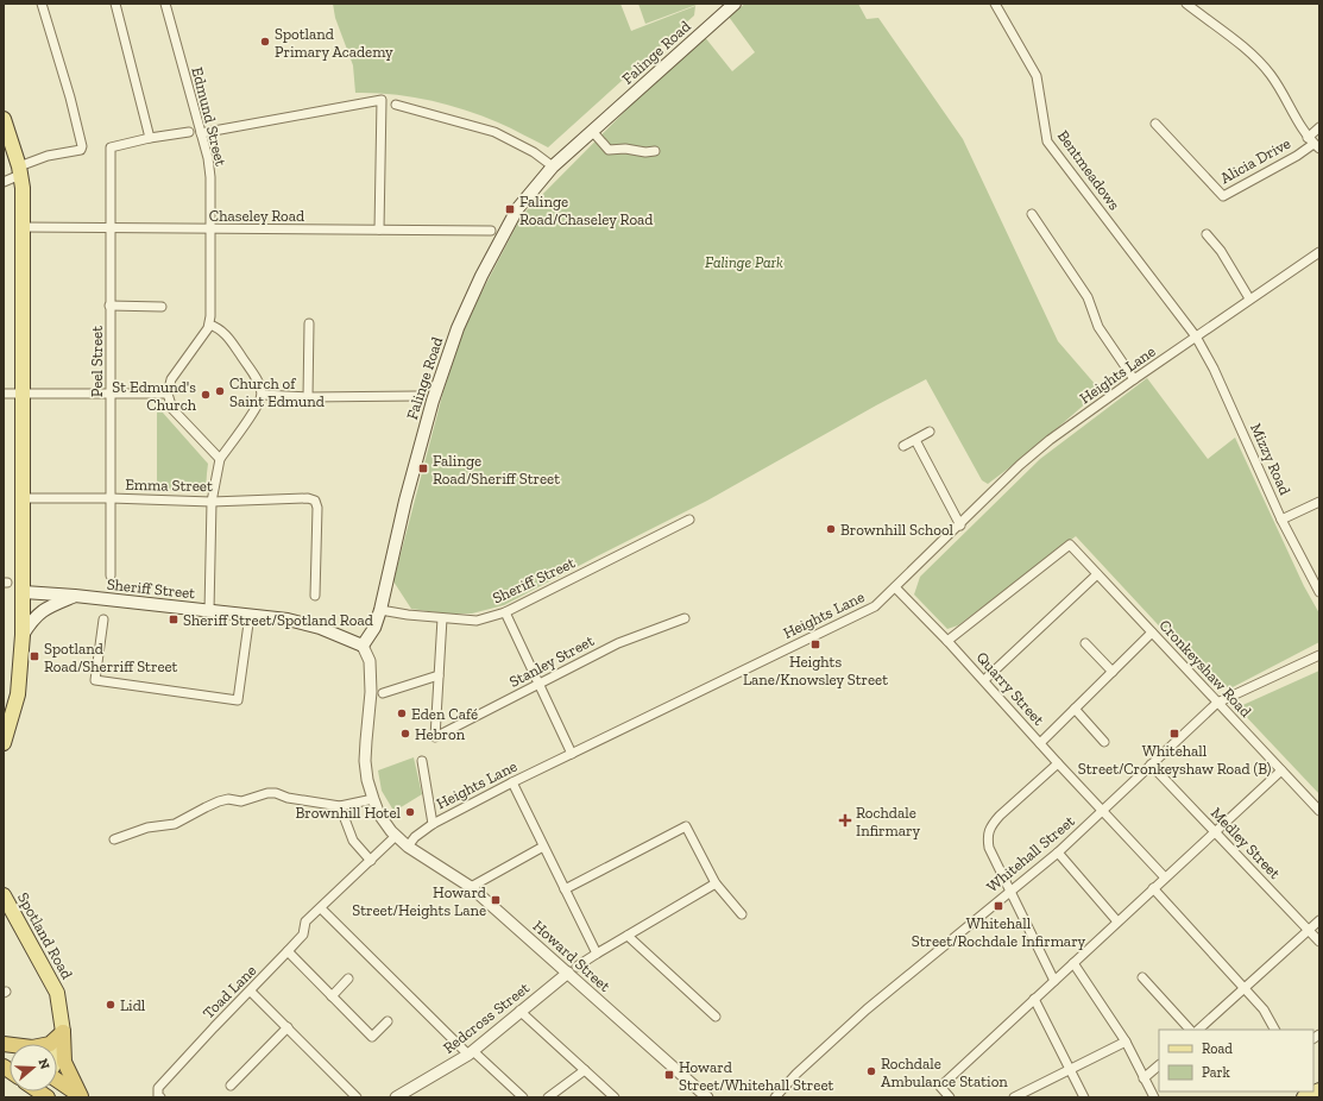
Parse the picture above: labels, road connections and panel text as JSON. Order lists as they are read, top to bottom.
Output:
{
  "streets": {
    "main road": ["Falinge Road", "Sheriff Street", "Spotland Road"],
    "street": [
      "Edmund Street",
      "Alicia Drive",
      "Bentmeadows",
      "Chaseley Road",
      "Peel Street",
      "Heights Lane",
      "Mizzy Road",
      "Emma Street",
      "Stanley Street",
      "Cronkeyshaw Road",
      "Quarry Street",
      "Medley Street",
      "Whitehall Street",
      "Howard Street",
      "Toad Lane",
      "Redcross Street"
    ]
  },
  "crossings": [
    ["Falinge Road", "Sheriff Street"],
    ["Edmund Street", "Chaseley Road"],
    ["Bentmeadows", "Heights Lane"],
    ["Bentmeadows", "Mizzy Road"],
    ["Chaseley Road", "Peel Street"],
    ["Peel Street", "Emma Street"],
    ["Heights Lane", "Mizzy Road"],
    ["Heights Lane", "Quarry Street"],
    ["Heights Lane", "Howard Street"],
    ["Cronkeyshaw Road", "Quarry Street"],
    ["Cronkeyshaw Road", "Whitehall Street"],
    ["Quarry Street", "Whitehall Street"],
    ["Medley Street", "Whitehall Street"],
    ["Howard Street", "Redcross Street"]
  ],
  "parks": ["Falinge Park"],
  "places": {
    "other": [
      "Spotland Primary Academy",
      "Church of Saint Edmund",
      "St Edmund's Church",
      "Brownhill School",
      "Eden Café",
      "Hebron",
      "Brownhill Hotel",
      "Lidl",
      "Rochdale Ambulance Station"
    ],
    "transit": [
      "Falinge Road/Chaseley Road",
      "Falinge Road/Sheriff Street",
      "Sheriff Street/Spotland Road",
      "Heights Lane/Knowsley Street",
      "Spotland Road/Sherriff Street",
      "Whitehall Street/Cronkeyshaw Road (B)",
      "Howard Street/Heights Lane",
      "Whitehall Street/Rochdale Infirmary",
      "Howard Street/Whitehall Street"
    ],
    "health": ["Rochdale Infirmary"]
  },
  "legend": ["Road", "Park"],
  "north": "right"
}
